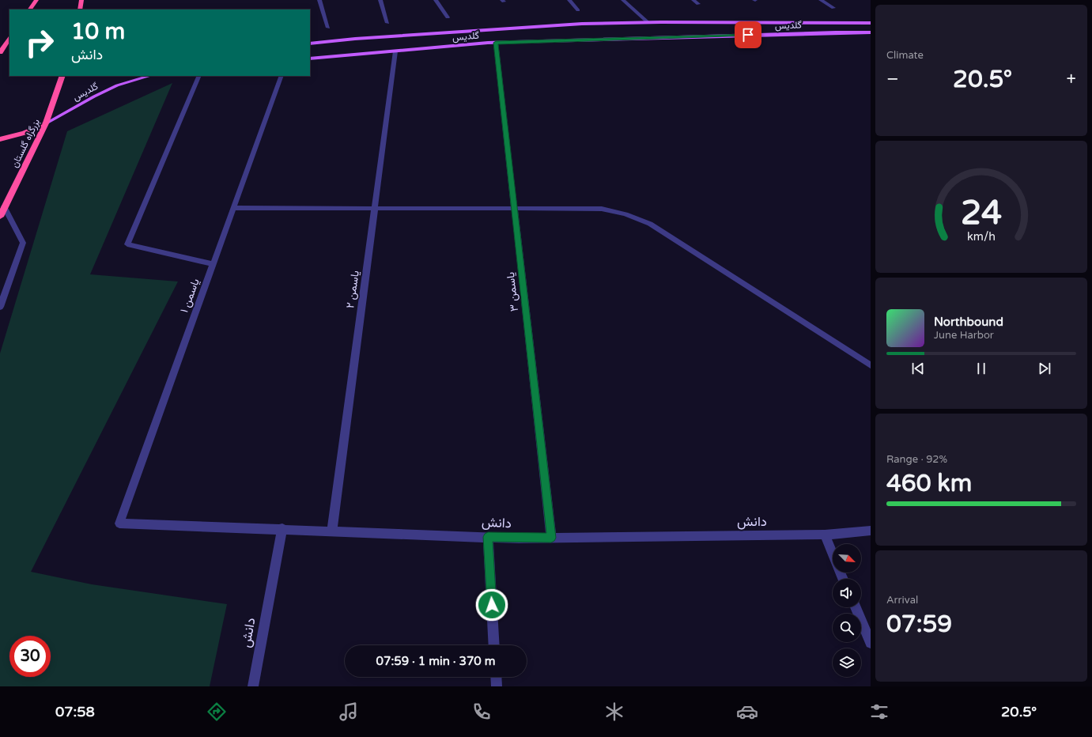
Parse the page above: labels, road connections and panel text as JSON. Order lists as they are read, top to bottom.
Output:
{
  "streets": {
    "highway": ["بزرگراه گلستان"],
    "main road": ["گلدیس"],
    "street": [
      "یاسمن ۲",
      "یاسمن ۳",
      "یاسمن ۱",
      "دانش"
    ]
  },
  "crossings": [
    ["گلدیس", "بزرگراه گلستان"],
    ["گلدیس", "یاسمن ۲"],
    ["گلدیس", "یاسمن ۳"],
    ["یاسمن ۲", "دانش"],
    ["یاسمن ۳", "دانش"],
    ["یاسمن ۱", "دانش"]
  ],
  "north": "bottom right",
  "page": {
    "tile": [
      "Climate",
      ["Range · 92%", "460 km"],
      ["Arrival", "07:59"]
    ],
    "turn": ["10 m", "دانش"],
    "heat": ["−", "20.5°", "+"],
    "song": ["Northbound", "June Harbor"],
    "limit": "30",
    "trip": "07:59 · 1 min · 370 m",
    "tabs": ["07:58", "20.5°"],
    "gauge": ["24", "km/h"]
  }
}
